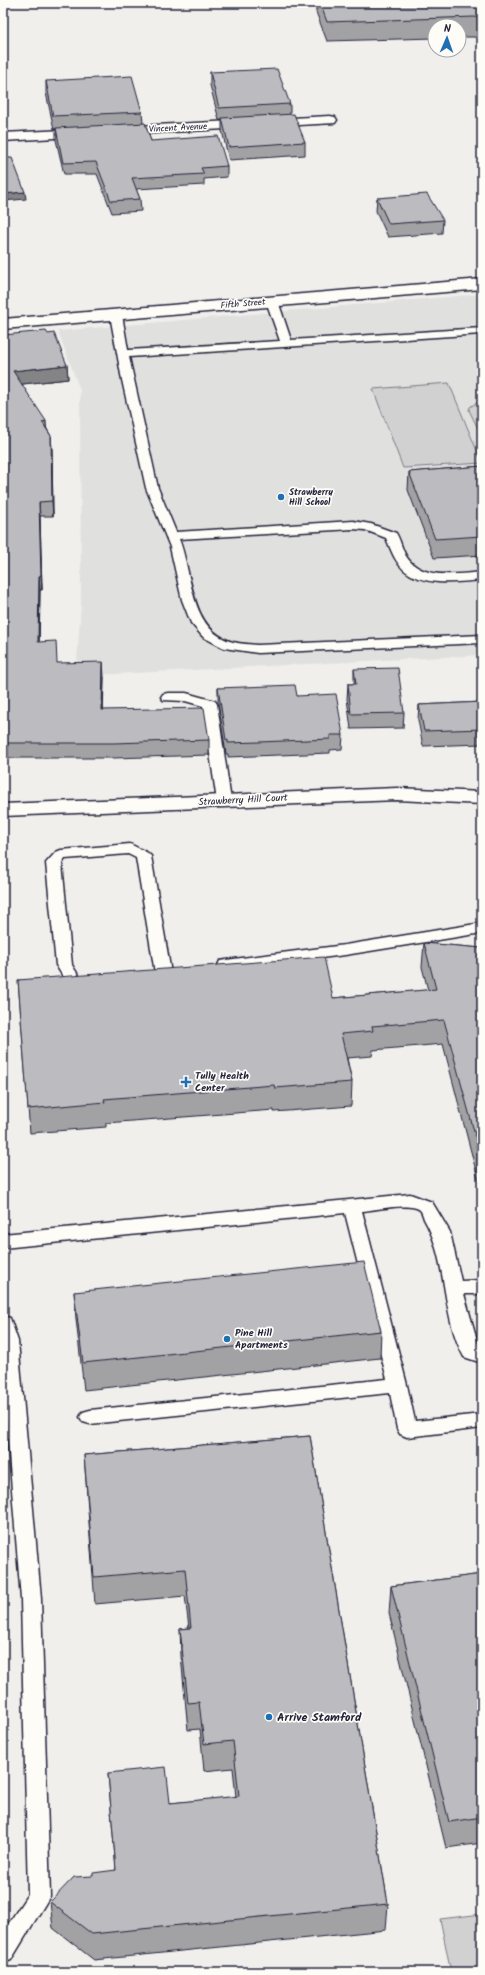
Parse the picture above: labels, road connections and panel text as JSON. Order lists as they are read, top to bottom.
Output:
{
  "streets": {
    "street": ["Vincent Avenue", "Fifth Street", "Strawberry Hill Court"]
  },
  "places": {
    "other": ["Strawberry Hill School", "Pine Hill Apartments", "Arrive Stamford"],
    "health": ["Tully Health Center"]
  },
  "north": "top"
}
